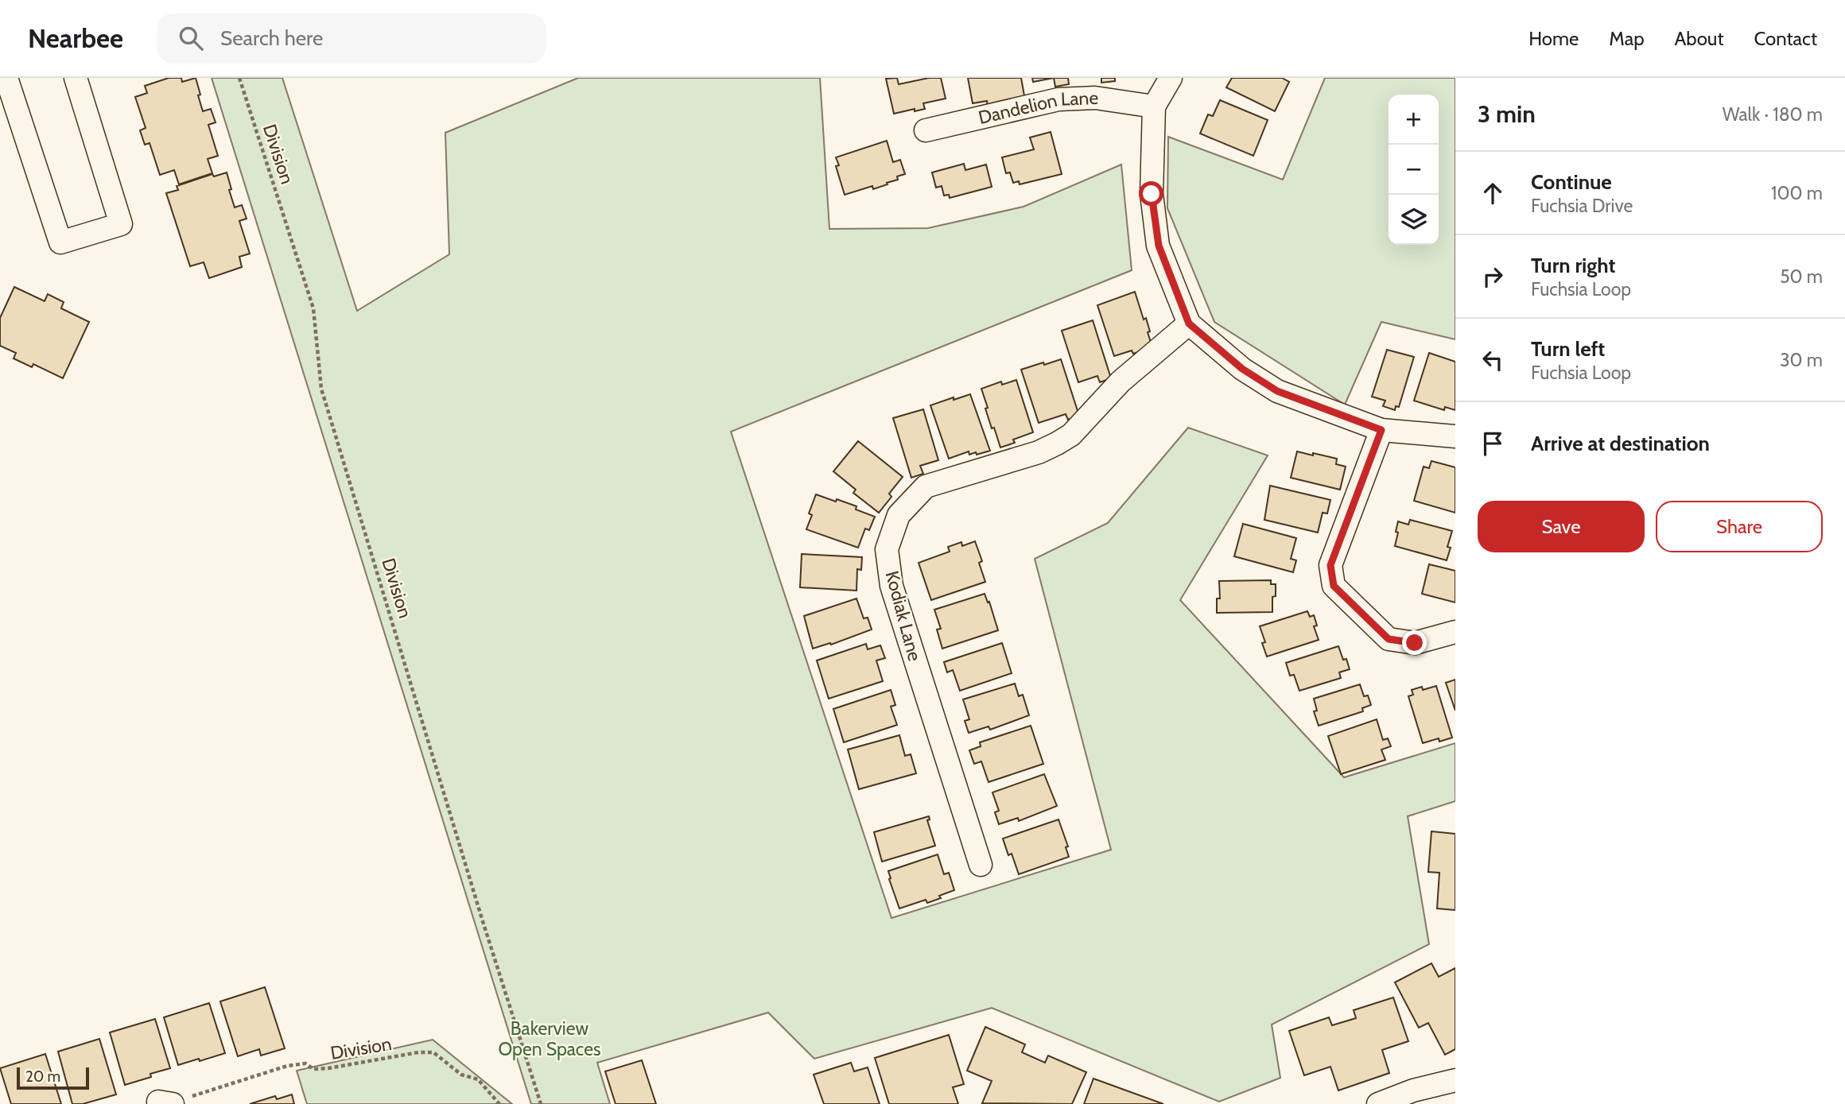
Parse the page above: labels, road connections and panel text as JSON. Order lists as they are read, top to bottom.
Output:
{
  "streets": {
    "street": ["Dandelion Lane", "Kodiak Lane"],
    "path": ["Division"]
  },
  "parks": ["Bakerview Open Spaces"],
  "scale_bar": "20 m",
  "page": {
    "header": "Nearbee",
    "search": "Search here",
    "nav": [
      "Home",
      "Map",
      "About",
      "Contact"
    ],
    "heading": ["3 min", "Walk · 180 m"],
    "map_buttons": ["+", "−"],
    "list": [
      ["Continue", "Fuchsia Drive", "100 m"],
      ["Turn right", "Fuchsia Loop", "50 m"],
      ["Turn left", "Fuchsia Loop", "30 m"],
      "Arrive at destination"
    ],
    "buttons": ["Save", "Share"],
    "scale": "20 m"
  }
}
